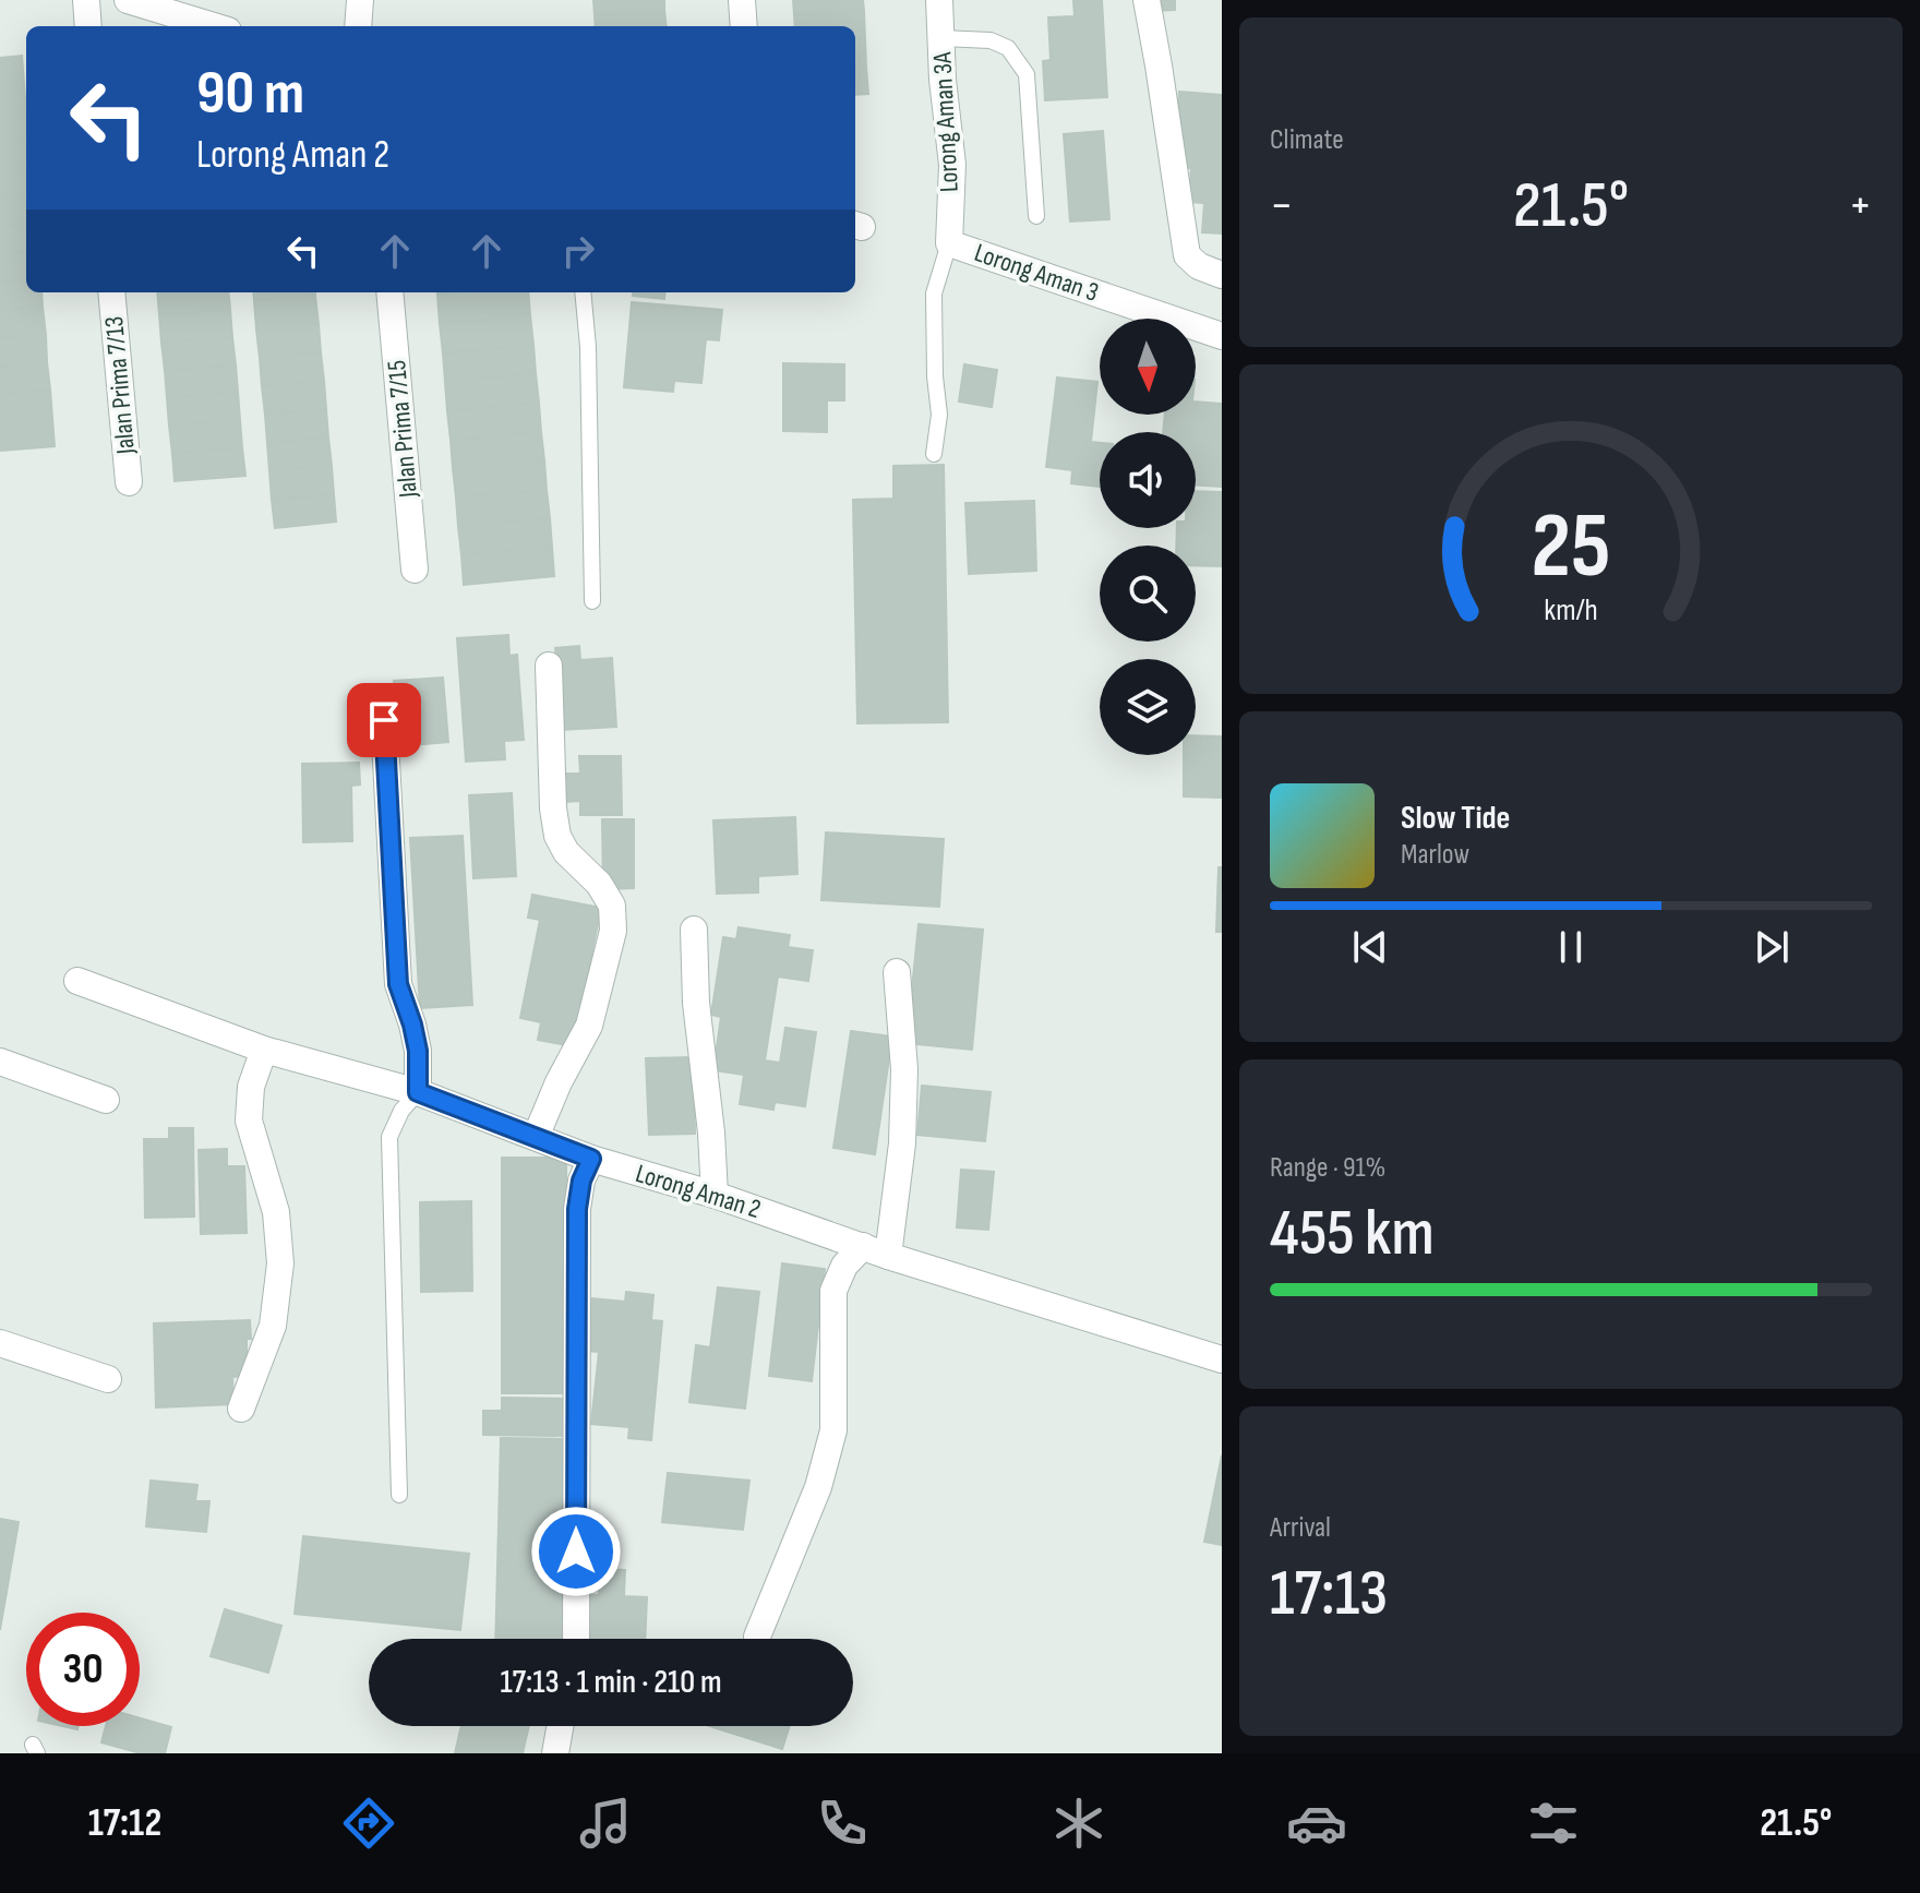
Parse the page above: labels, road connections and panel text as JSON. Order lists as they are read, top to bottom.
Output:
{
  "streets": {
    "street": [
      "Lorong Aman 3A",
      "Lorong Aman 3",
      "Jalan Prima 7/13",
      "Jalan Prima 7/15",
      "Lorong Aman 2"
    ]
  },
  "crossings": [
    ["Lorong Aman 3A", "Lorong Aman 3"]
  ],
  "north": "bottom",
  "page": {
    "tile": [
      "Climate",
      ["Range · 91%", "455 km"],
      ["Arrival", "17:13"]
    ],
    "turn": ["90 m", "Lorong Aman 2"],
    "heat": ["−", "21.5°", "+"],
    "song": ["Slow Tide", "Marlow"],
    "limit": "30",
    "trip": "17:13 · 1 min · 210 m",
    "tabs": ["17:12", "21.5°"],
    "gauge": ["25", "km/h"]
  }
}
